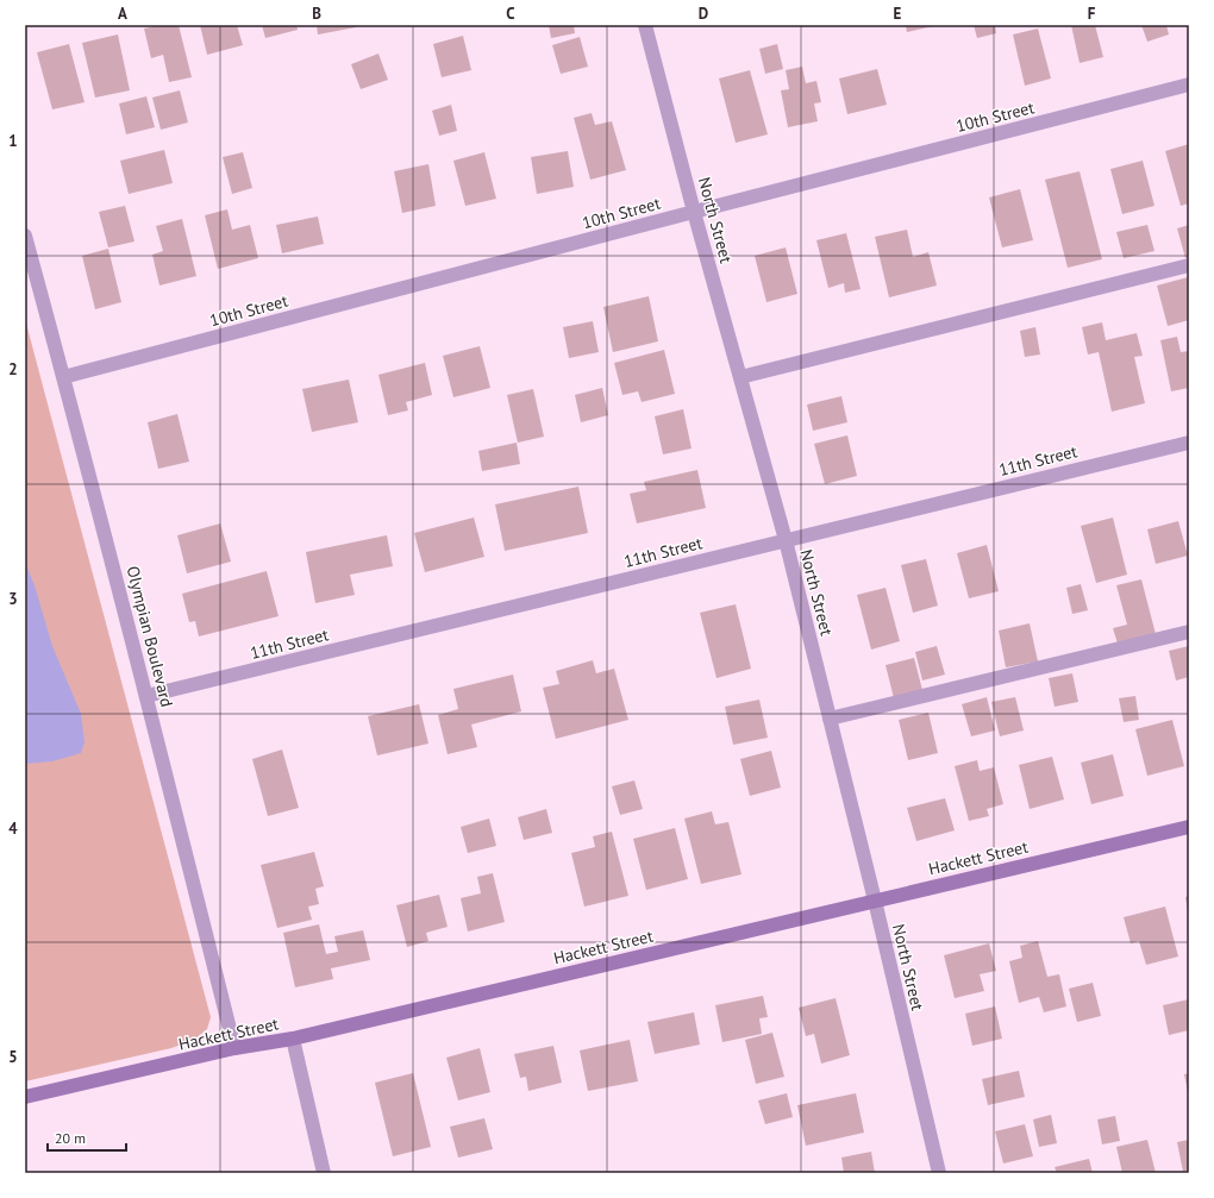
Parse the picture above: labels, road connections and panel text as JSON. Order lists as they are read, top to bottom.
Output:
{
  "streets": {
    "street": [
      "10th Street",
      "North Street",
      "11th Street",
      "Olympian Boulevard",
      "Hackett Street"
    ]
  },
  "crossings": [
    ["10th Street", "North Street"],
    ["10th Street", "Olympian Boulevard"],
    ["North Street", "11th Street"],
    ["North Street", "Hackett Street"],
    ["11th Street", "Olympian Boulevard"],
    ["Olympian Boulevard", "Hackett Street"]
  ],
  "scale_bar": "20 m",
  "grid": {
    "columns": [
      "A",
      "B",
      "C",
      "D",
      "E",
      "F"
    ],
    "rows": [
      "1",
      "2",
      "3",
      "4",
      "5"
    ]
  }
}
